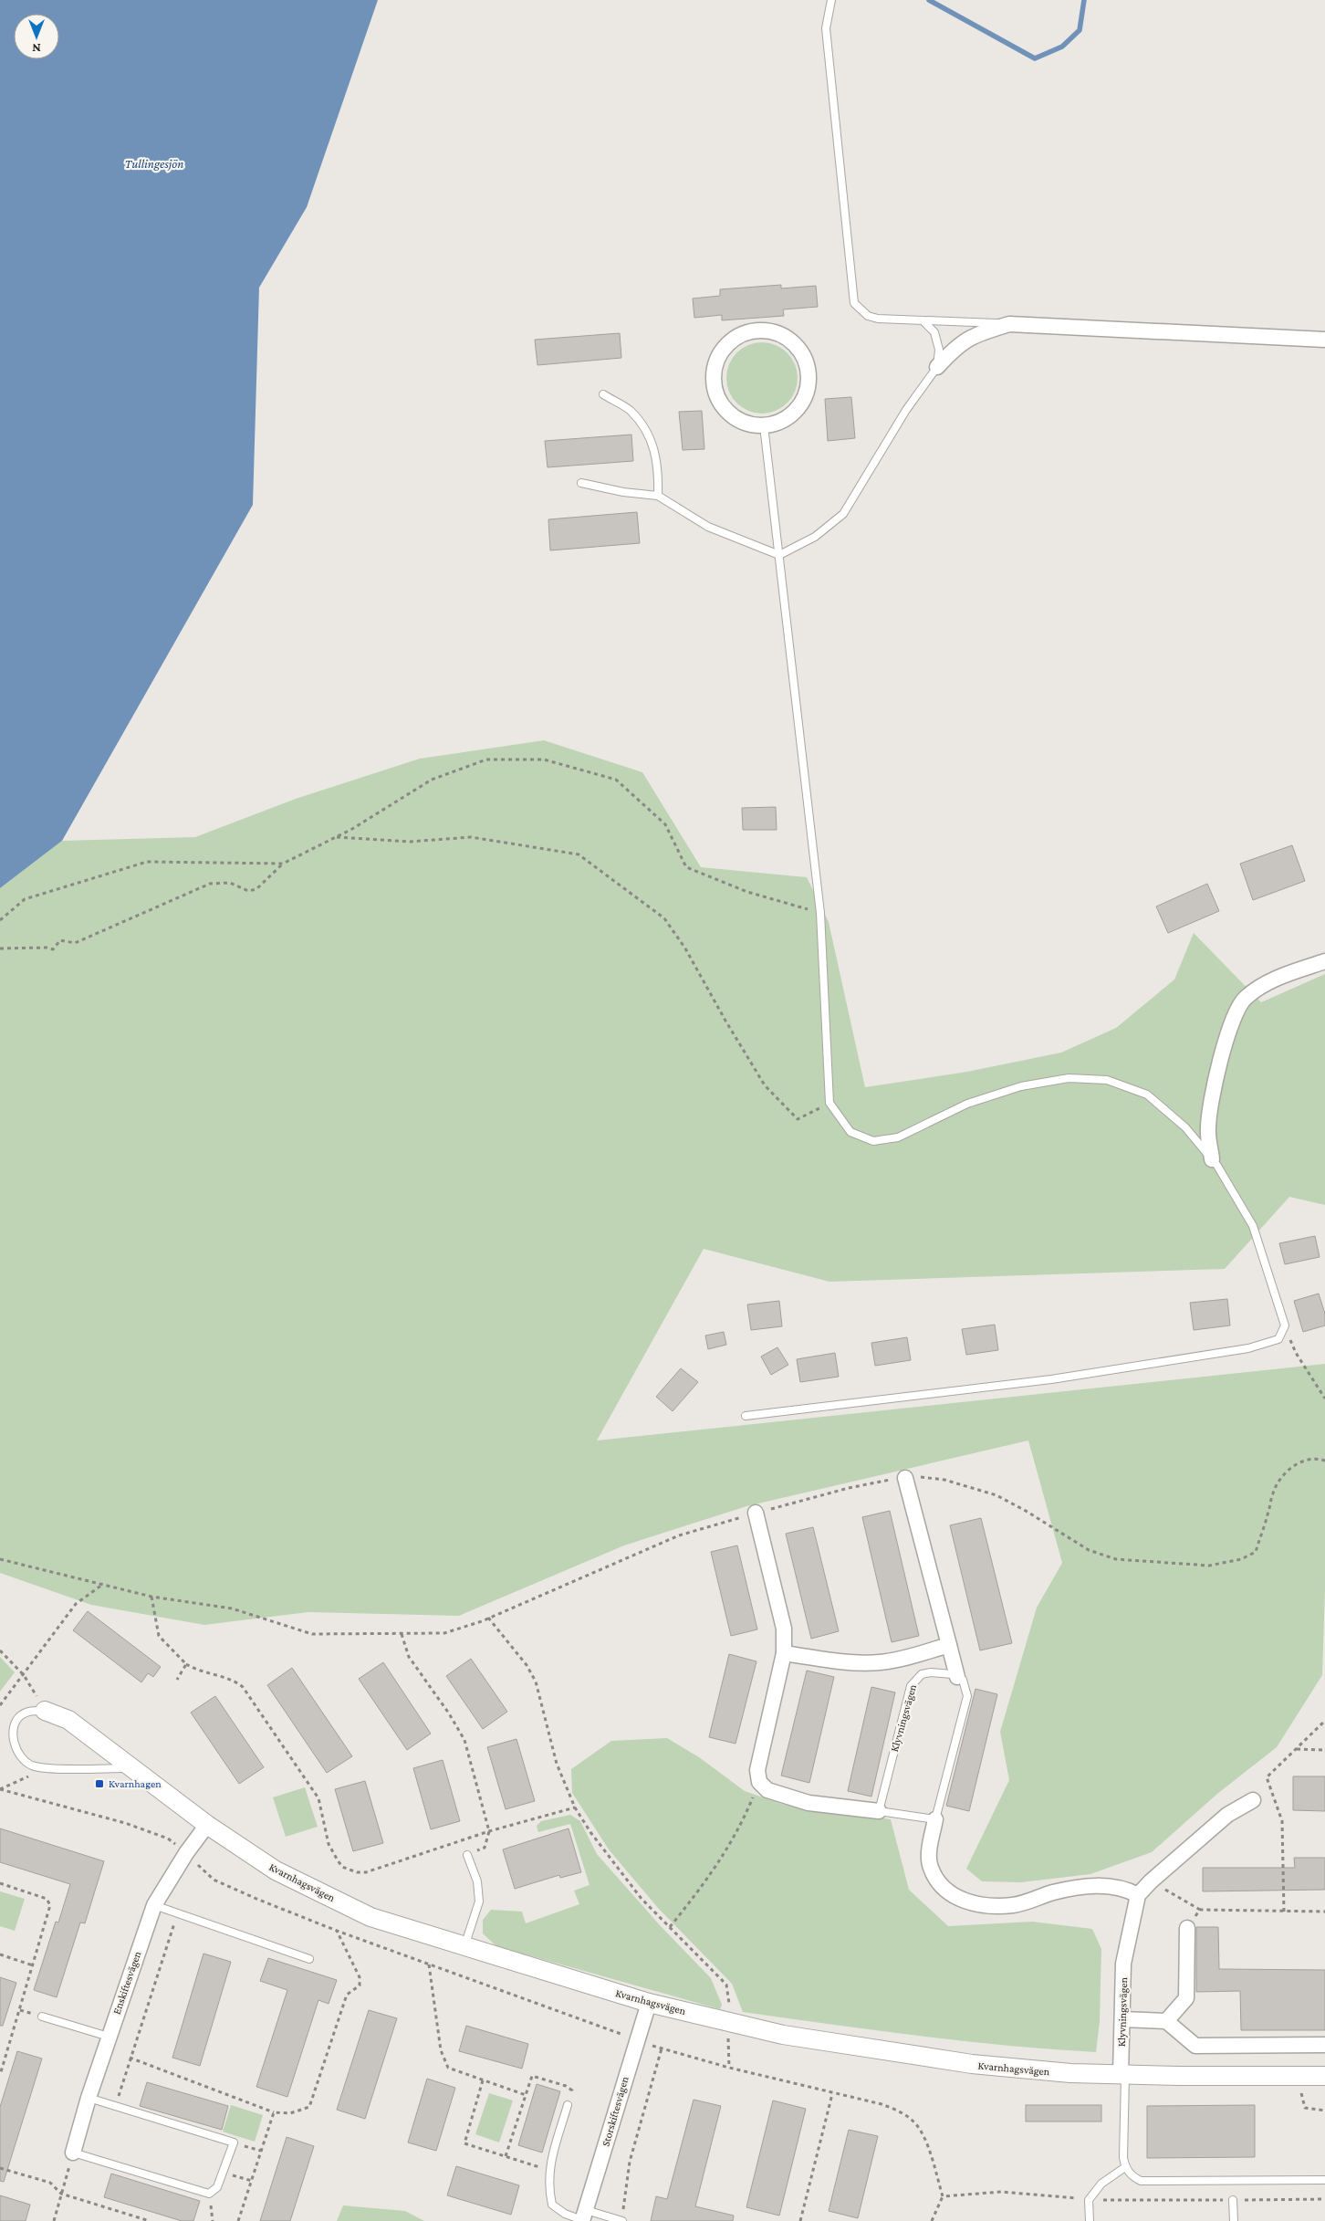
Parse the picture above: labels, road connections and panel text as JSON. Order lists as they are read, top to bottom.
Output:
{
  "streets": {
    "street": [
      "Klyvningsvägen",
      "Kvarnhagsvägen",
      "Enskiftesvägen",
      "Storskiftesvägen"
    ]
  },
  "crossings": [
    ["Klyvningsvägen", "Kvarnhagsvägen"],
    ["Kvarnhagsvägen", "Enskiftesvägen"],
    ["Kvarnhagsvägen", "Storskiftesvägen"]
  ],
  "water": ["Tullingesjön"],
  "places": {
    "transit": ["Kvarnhagen"]
  },
  "north": "bottom"
}
